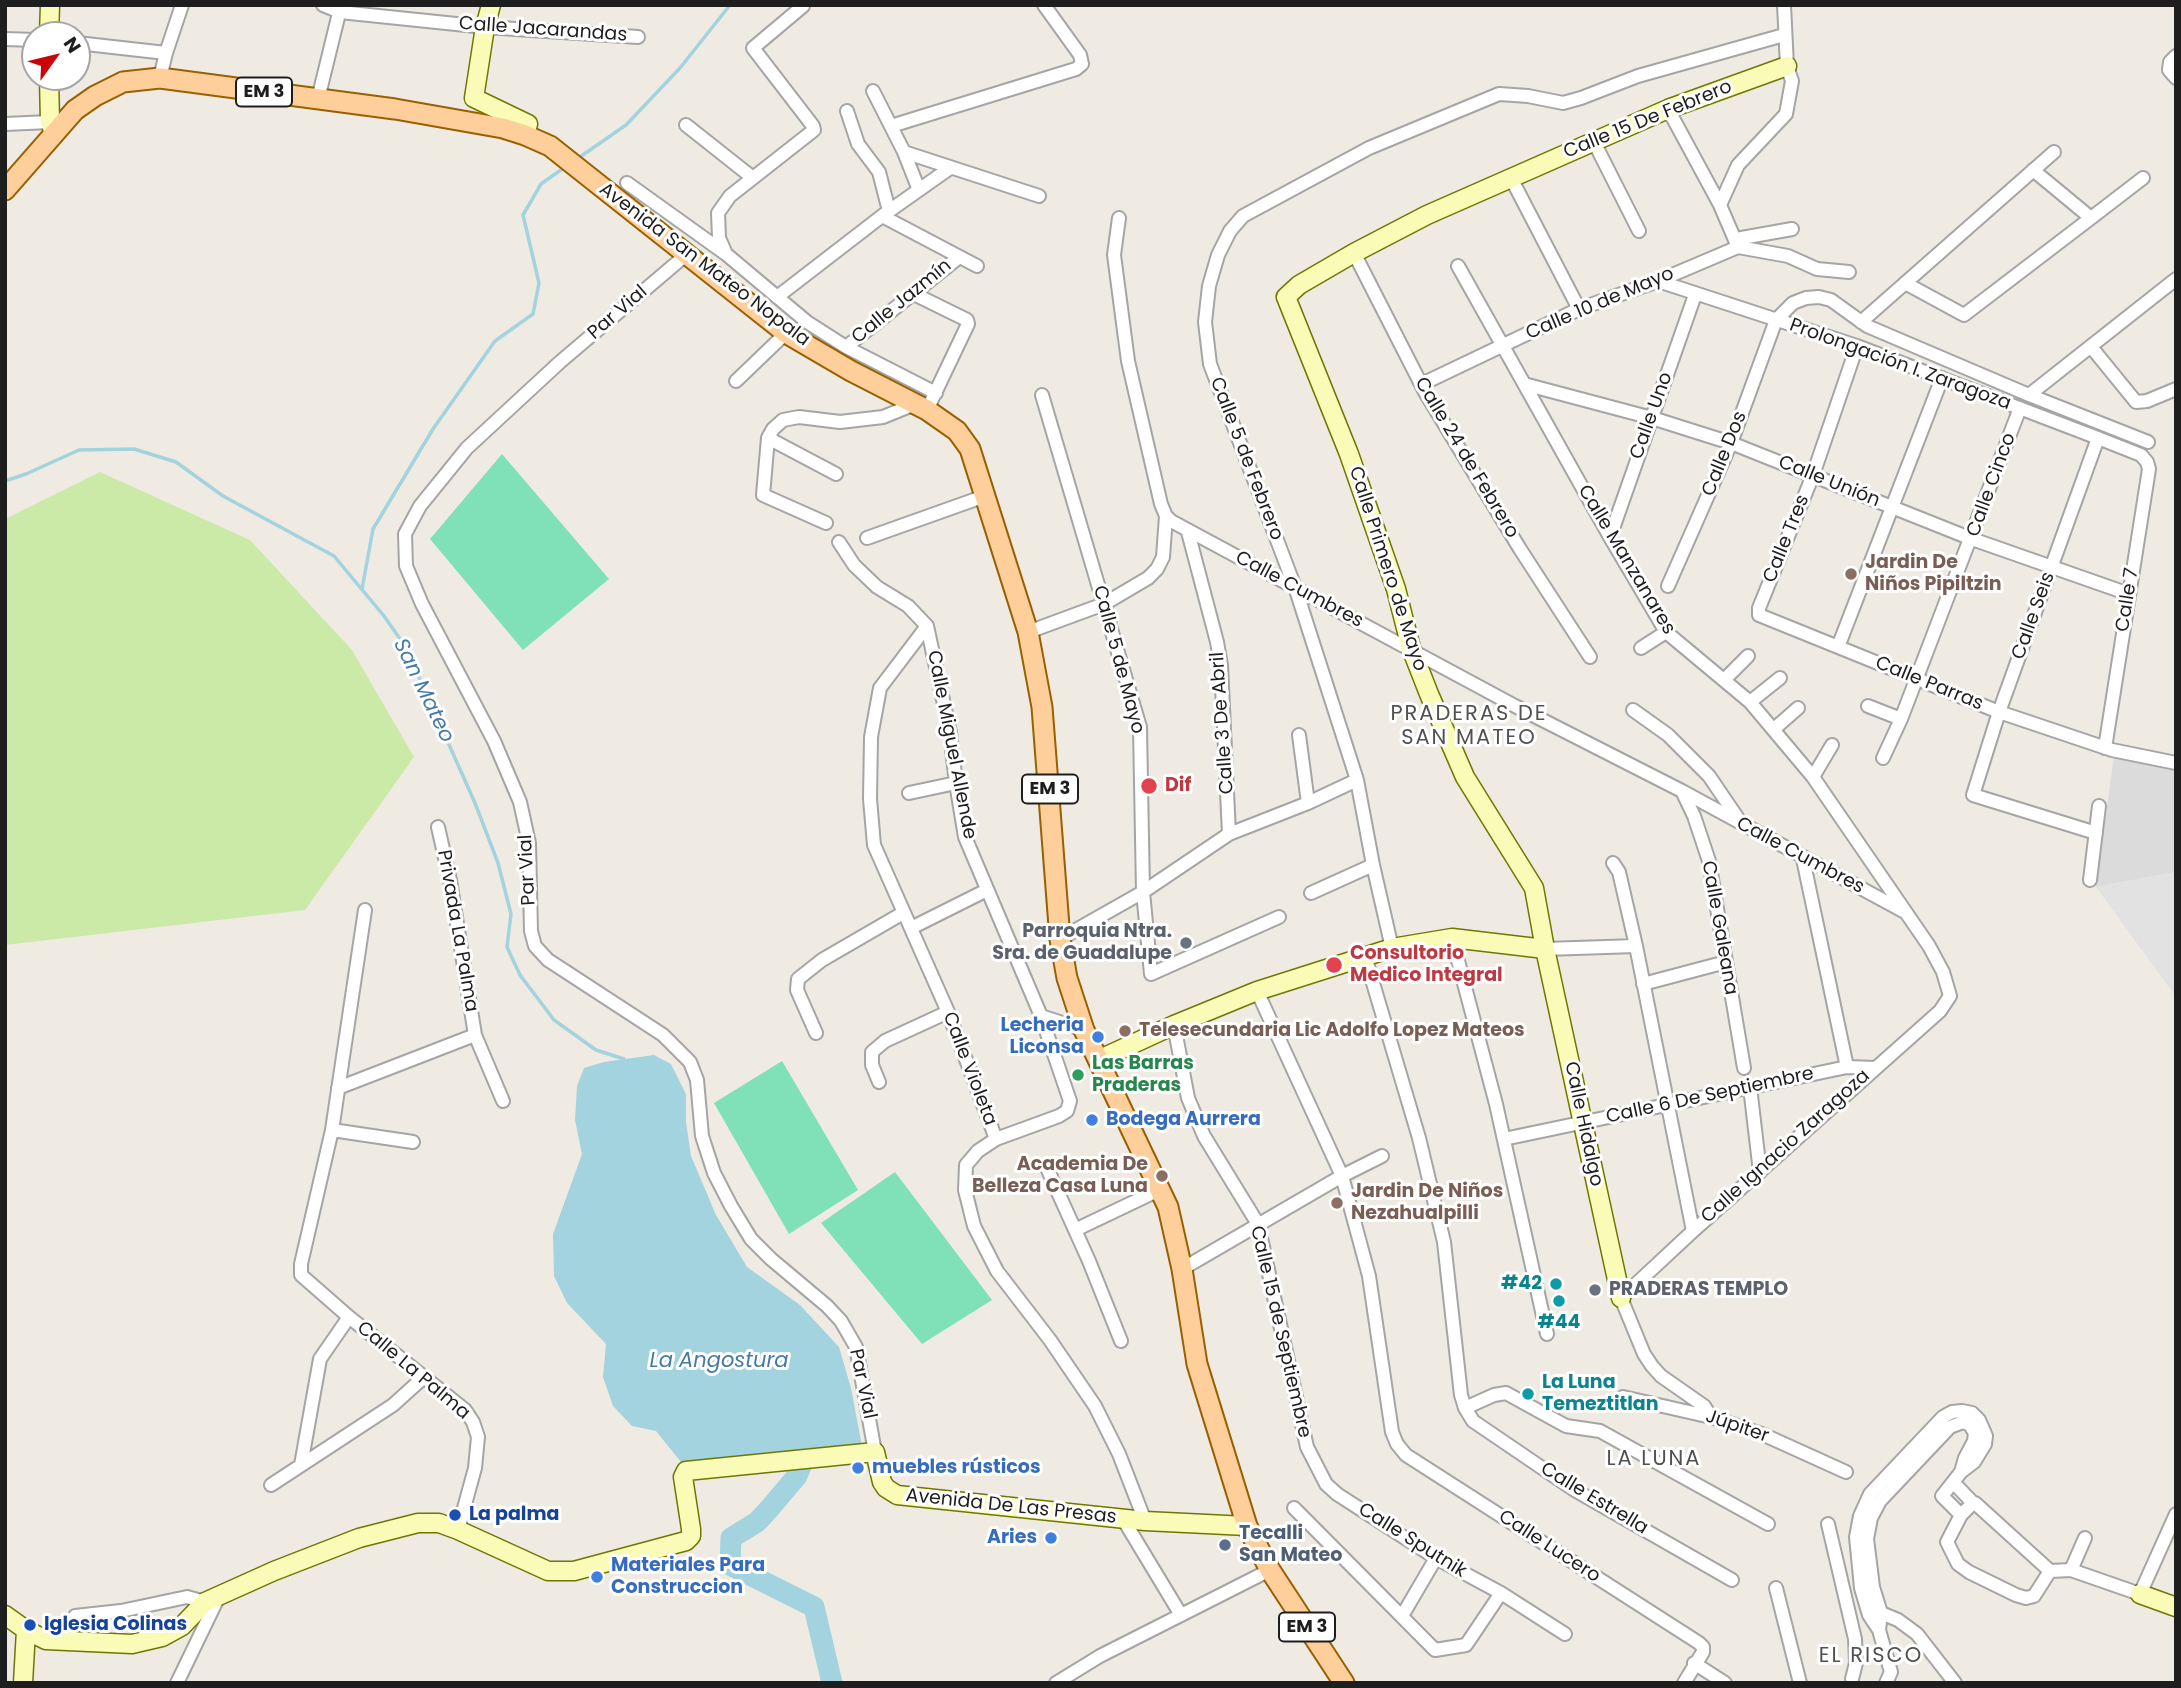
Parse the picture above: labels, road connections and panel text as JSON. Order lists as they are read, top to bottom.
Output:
{
  "streets": {
    "main road": ["EM 3", "Avenida San Mateo Nopala"],
    "street": [
      "Calle Jacarandas",
      "Calle 15 De Febrero",
      "Calle Jazmín",
      "Calle 10 de Mayo",
      "Par Vial",
      "Prolongación I. Zaragoza",
      "Calle Uno",
      "Calle Dos",
      "Calle 24 de Febrero",
      "Calle 5 de Febrero",
      "Calle Unión",
      "Calle Cinco",
      "Calle Tres",
      "Calle Manzanares",
      "Calle Primero de Mayo",
      "Calle Cumbres",
      "Calle 7",
      "Calle Seis",
      "Calle 5 de Mayo",
      "Calle Parras",
      "Calle 3 De Abril",
      "Calle Miguel Allende",
      "Calle Galeana",
      "Privada La Palma",
      "Calle Violeta",
      "Calle 6 De Septiembre",
      "Calle Hidalgo",
      "Calle Ignacio Zaragoza",
      "Calle 15 de Septiembre",
      "Calle La Palma",
      "Júpiter",
      "Calle Estrella",
      "Avenida De Las Presas",
      "Calle Sputnik",
      "Calle Lucero"
    ]
  },
  "crossings": [
    ["Calle 15 De Febrero", "Calle 24 de Febrero"],
    ["Calle 15 De Febrero", "Calle Primero de Mayo"],
    ["Avenida San Mateo Nopala", "Par Vial"],
    ["Avenida San Mateo Nopala", "Avenida De Las Presas"],
    ["Calle 10 de Mayo", "Prolongación I. Zaragoza"],
    ["Calle 10 de Mayo", "Calle 24 de Febrero"],
    ["Calle 10 de Mayo", "Calle Manzanares"],
    ["Par Vial", "Avenida De Las Presas"],
    ["Prolongación I. Zaragoza", "Calle Uno"],
    ["Prolongación I. Zaragoza", "Calle Dos"],
    ["Prolongación I. Zaragoza", "Calle Cinco"],
    ["Prolongación I. Zaragoza", "Calle Tres"],
    ["Prolongación I. Zaragoza", "Calle 7"],
    ["Prolongación I. Zaragoza", "Calle Seis"],
    ["Calle Uno", "Calle Unión"],
    ["Calle Uno", "Calle Manzanares"],
    ["Calle Dos", "Calle Unión"],
    ["Calle 5 de Febrero", "Calle Cumbres"],
    ["Calle Unión", "Calle Cinco"],
    ["Calle Unión", "Calle Tres"],
    ["Calle Unión", "Calle Manzanares"],
    ["Calle Unión", "Calle 7"],
    ["Calle Unión", "Calle Seis"],
    ["Calle Cinco", "Calle Parras"],
    ["Calle Tres", "Calle Parras"],
    ["Calle Manzanares", "Calle Cumbres"],
    ["Calle Manzanares", "Calle Ignacio Zaragoza"],
    ["Calle Primero de Mayo", "Calle Cumbres"],
    ["Calle Primero de Mayo", "Calle Hidalgo"],
    ["Calle Cumbres", "Calle 3 De Abril"],
    ["Calle Cumbres", "Calle Galeana"],
    ["Calle 7", "Calle Parras"],
    ["Calle Seis", "Calle Parras"],
    ["Calle Miguel Allende", "Calle Violeta"],
    ["Calle Violeta", "Avenida De Las Presas"],
    ["Calle 6 De Septiembre", "Calle Hidalgo"],
    ["Calle 6 De Septiembre", "Calle Ignacio Zaragoza"],
    ["Calle Hidalgo", "Calle Ignacio Zaragoza"],
    ["Calle 15 de Septiembre", "Calle Sputnik"]
  ],
  "districts": ["PRADERAS DE SAN MATEO", "LA LUNA", "EL RISCO"],
  "water": ["San Mateo", "La Angostura"],
  "places": [
    "Jardin De Niños Pipiltzin",
    "Dif",
    "Parroquia Ntra. Sra. de Guadalupe",
    "Consultorio Medico Integral",
    "Telesecundaria Lic Adolfo Lopez Mateos",
    "Lecheria Liconsa",
    "Las Barras Praderas",
    "Bodega Aurrera",
    "Academia De Belleza Casa Luna",
    "Jardin De Niños Nezahualpilli",
    "#42",
    "PRADERAS TEMPLO",
    "#44",
    "La Luna Temeztitlan",
    "muebles rústicos",
    "La palma",
    "Aries",
    "Tecalli San Mateo",
    "Materiales Para Construccion",
    "Iglesia Colinas"
  ],
  "north": "top right"
}
